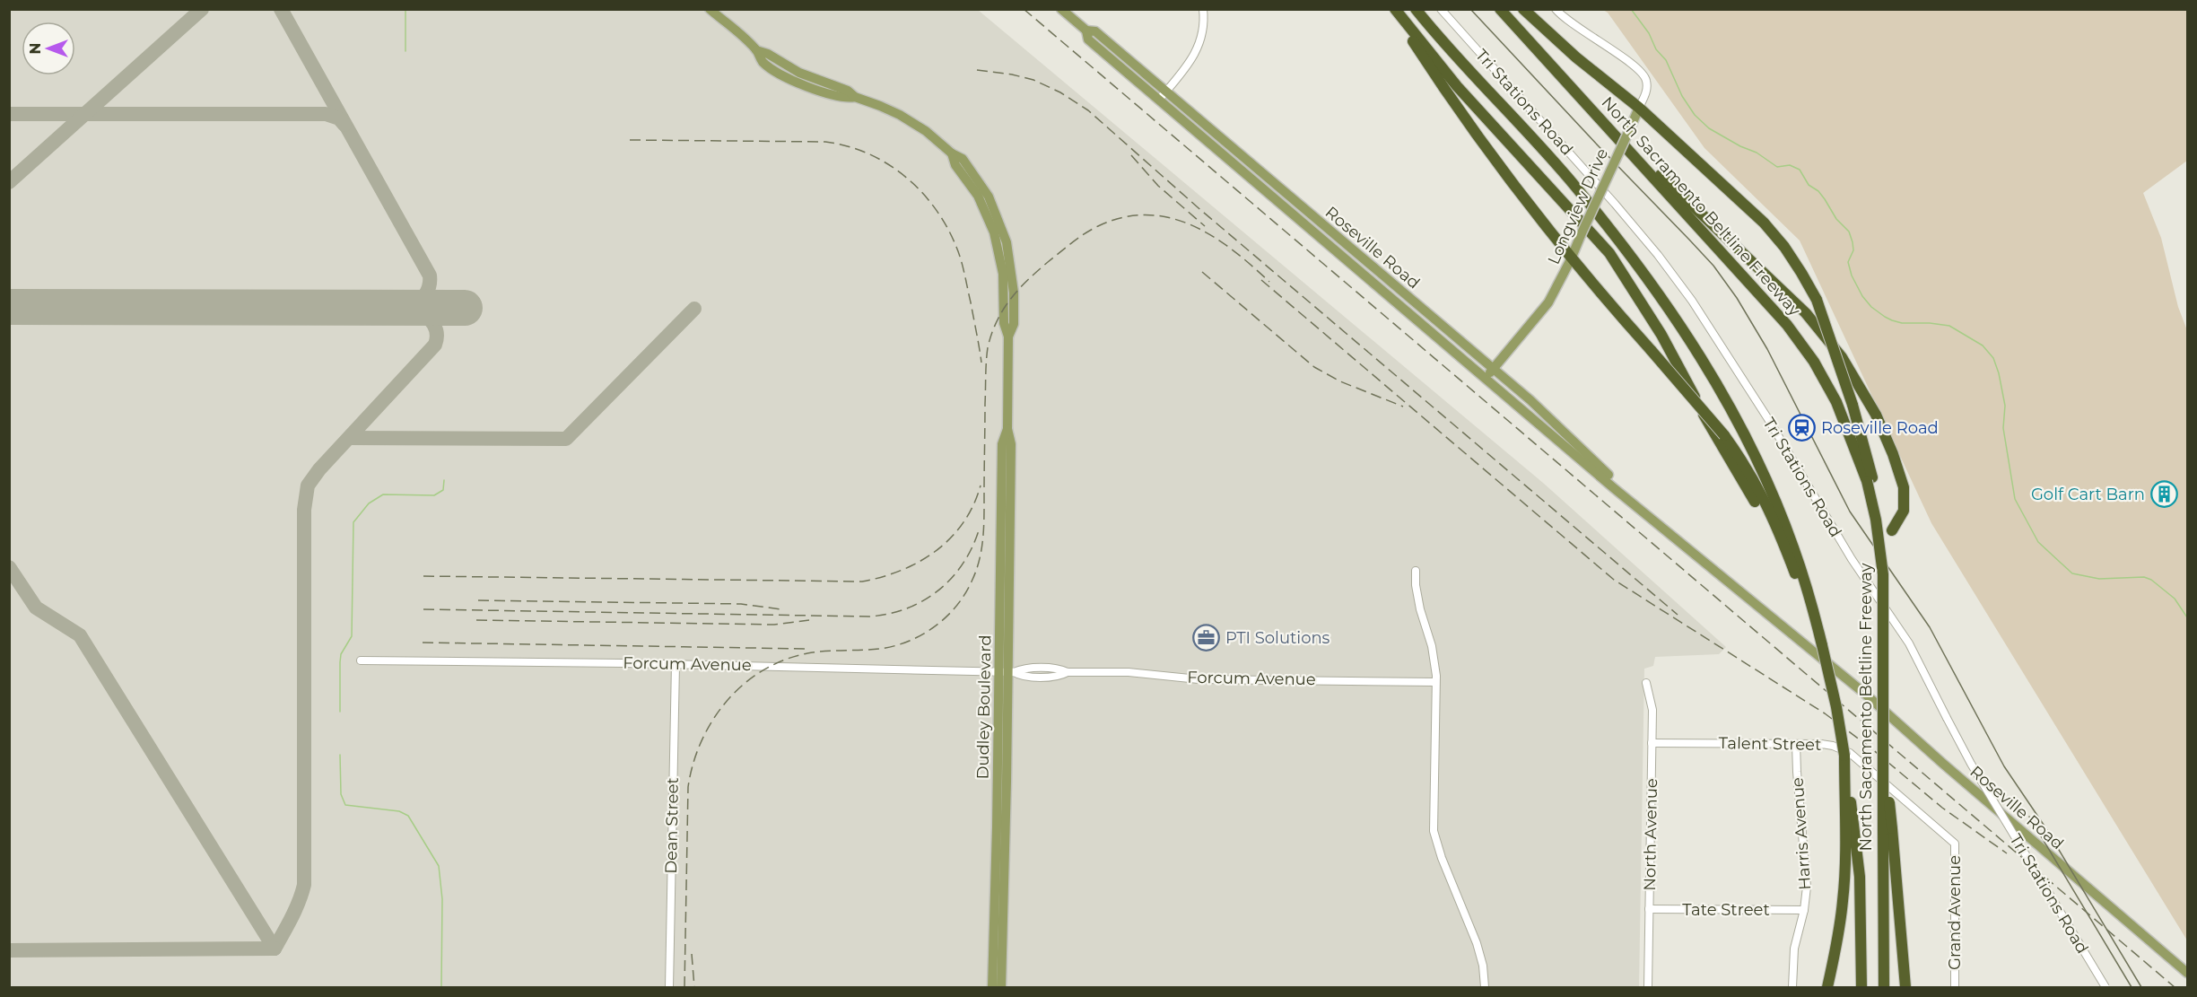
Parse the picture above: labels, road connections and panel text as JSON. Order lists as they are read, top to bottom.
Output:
{
  "streets": {
    "highway": ["North Sacramento Beltline Freeway"],
    "main road": ["Longview Drive", "Roseville Road", "Dudley Boulevard"],
    "street": [
      "Tri Stations Road",
      "Forcum Avenue",
      "Talent Street",
      "Dean Street",
      "Harris Avenue",
      "North Avenue",
      "Tate Street",
      "Grand Avenue"
    ]
  },
  "crossings": [
    ["Longview Drive", "Roseville Road"],
    ["Forcum Avenue", "Dudley Boulevard"],
    ["Forcum Avenue", "Dean Street"],
    ["Talent Street", "Harris Avenue"],
    ["Talent Street", "North Avenue"],
    ["Talent Street", "Grand Avenue"],
    ["Harris Avenue", "Tate Street"],
    ["North Avenue", "Tate Street"]
  ],
  "places": {
    "station": ["Roseville Road"],
    "building": ["Golf Cart Barn"],
    "office": ["PTI Solutions"]
  },
  "north": "left"
}
